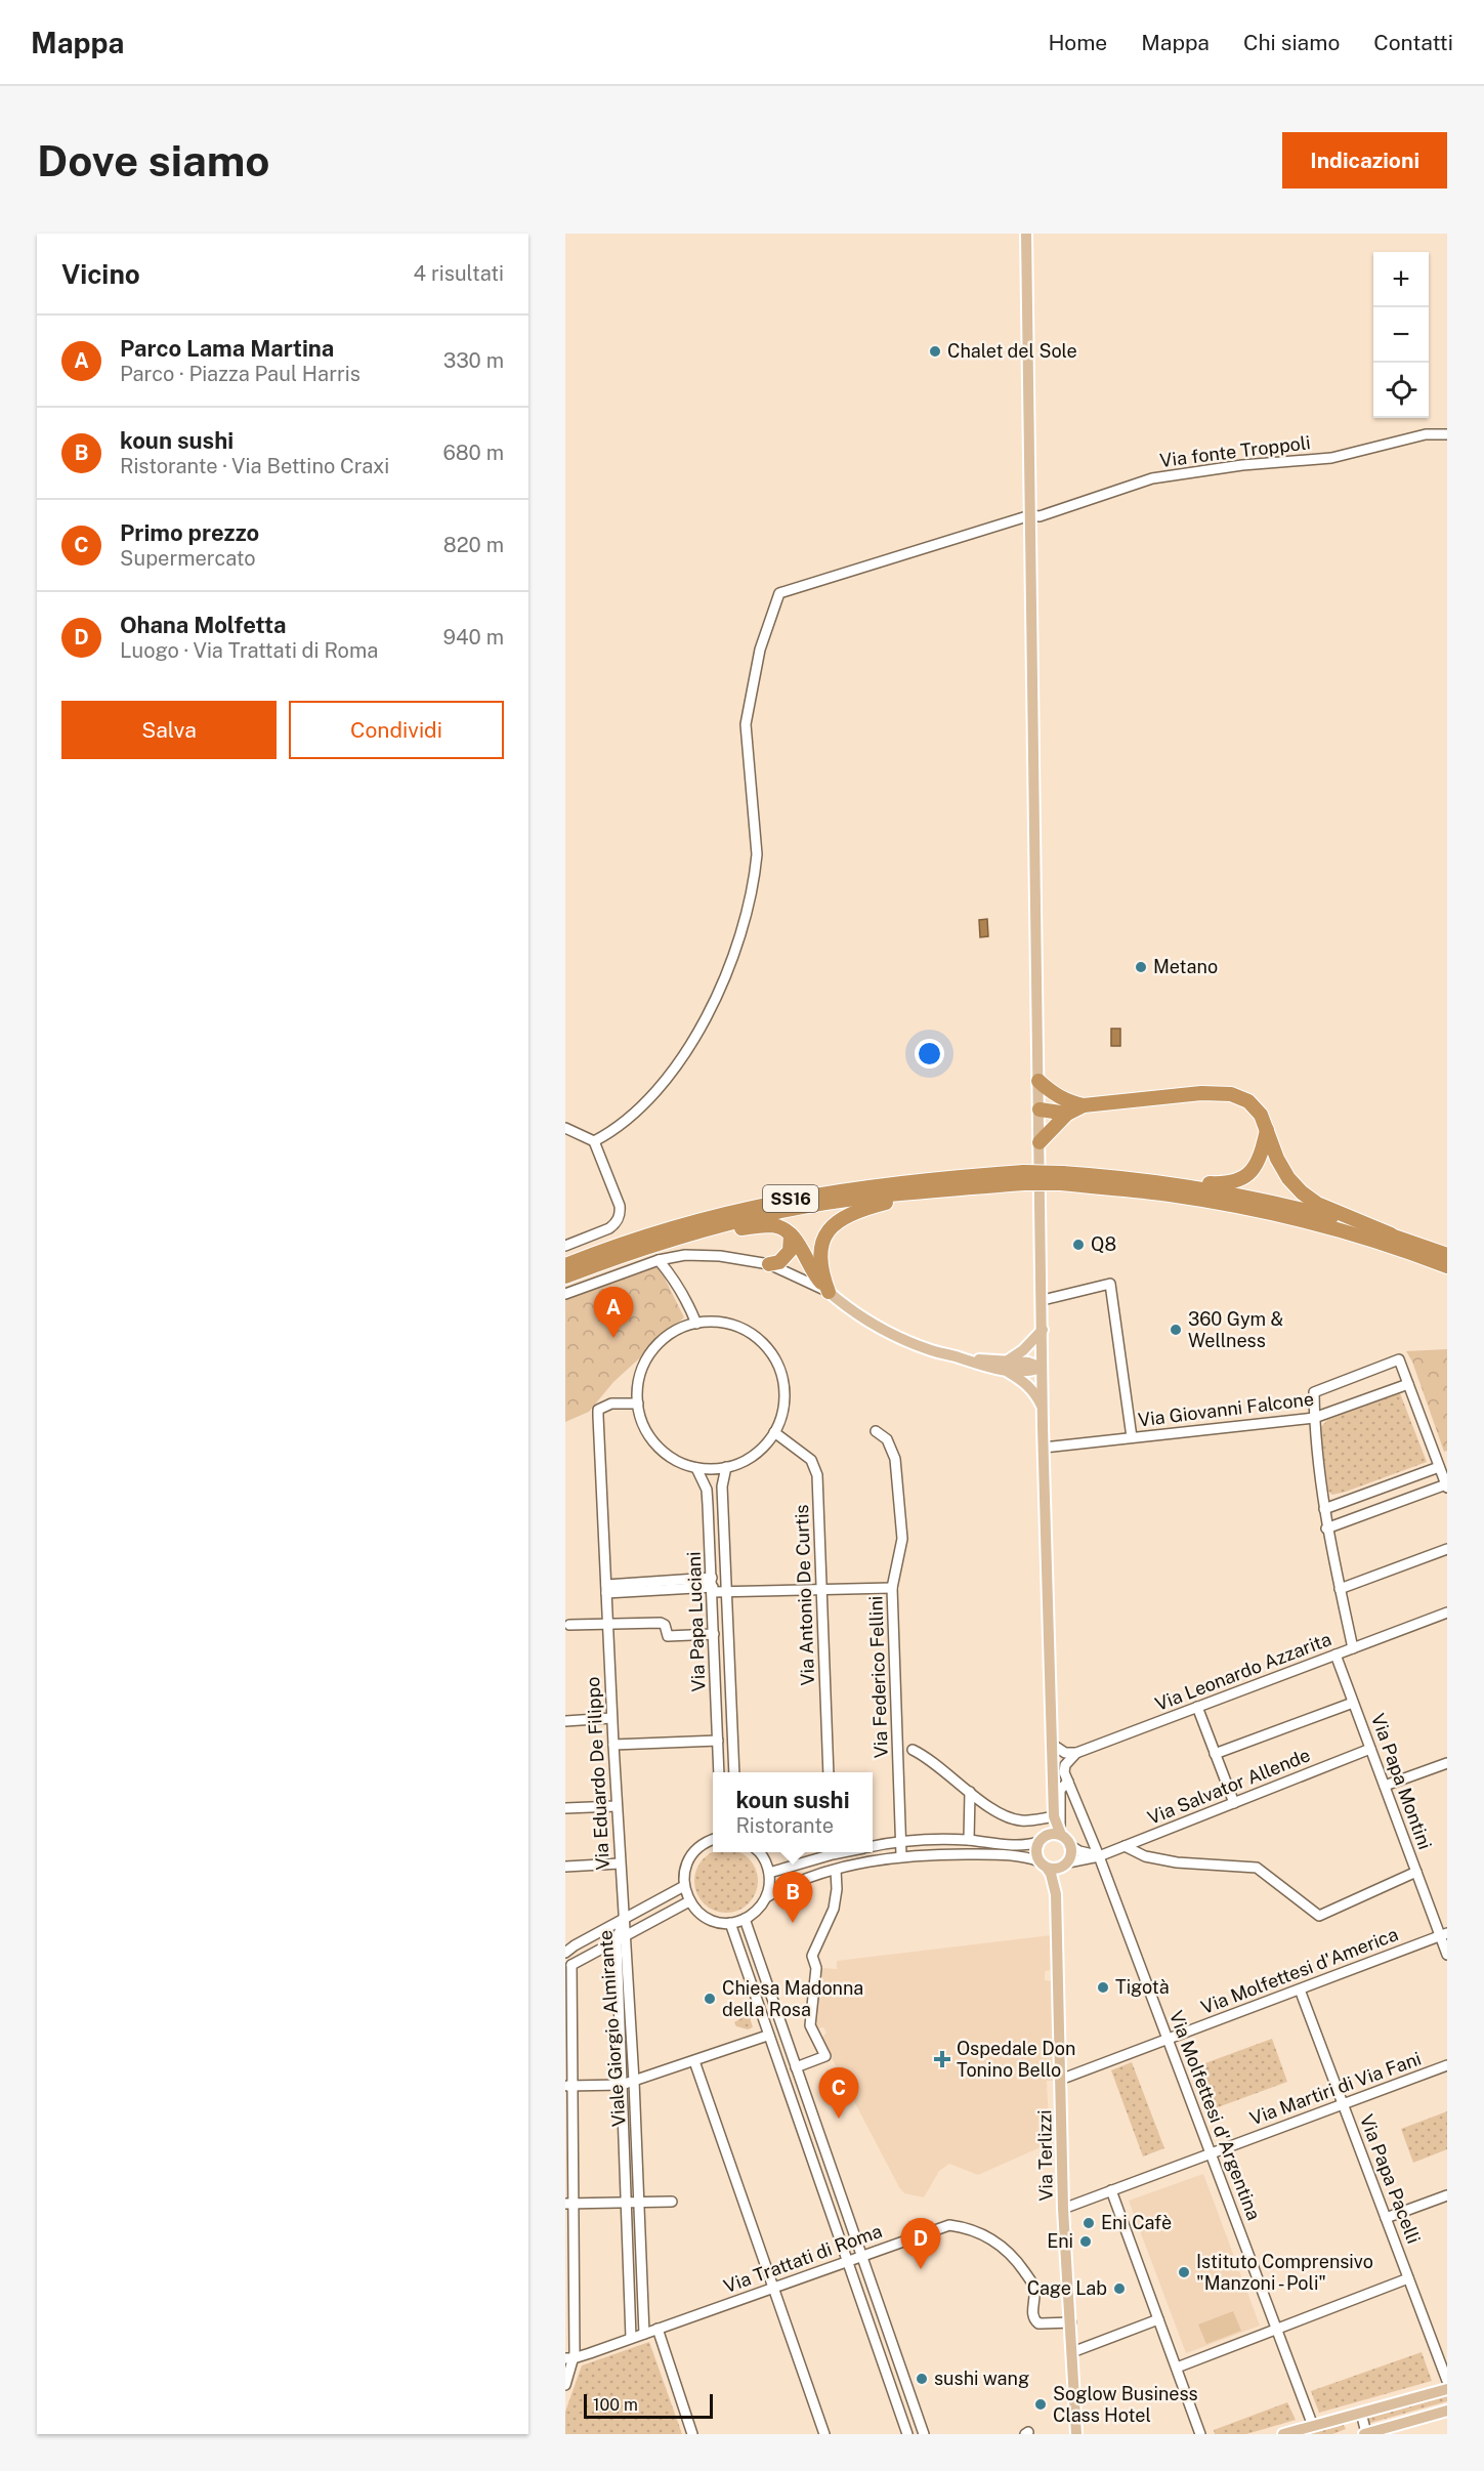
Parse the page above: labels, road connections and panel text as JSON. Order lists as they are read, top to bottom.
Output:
{
  "streets": {
    "highway": ["SS16"],
    "main road": ["Via Terlizzi"],
    "street": [
      "Via fonte Troppoli",
      "Via Giovanni Falcone",
      "Via Antonio De Curtis",
      "Via Papa Luciani",
      "Via Leonardo Azzarita",
      "Via Federico Fellini",
      "Via Eduardo De Filippo",
      "Via Papa Montini",
      "Via Salvator Allende",
      "Via Molfettesi d'America",
      "Viale Giorgio Almirante",
      "Via Martiri di Via Fani",
      "Via Molfettesi d'Argentina",
      "Via Papa Pacelli",
      "Via Trattati di Roma"
    ]
  },
  "crossings": [
    ["Via Antonio De Curtis", "Via Papa Luciani"],
    ["Via Antonio De Curtis", "Via Eduardo De Filippo"],
    ["Via Papa Luciani", "Via Eduardo De Filippo"],
    ["Via Leonardo Azzarita", "Via Papa Montini"],
    ["Via Eduardo De Filippo", "Viale Giorgio Almirante"],
    ["Via Papa Montini", "Via Salvator Allende"],
    ["Via Papa Montini", "Via Molfettesi d'America"],
    ["Via Salvator Allende", "Via Molfettesi d'Argentina"],
    ["Via Salvator Allende", "Via Terlizzi"],
    ["Via Molfettesi d'America", "Via Molfettesi d'Argentina"],
    ["Via Molfettesi d'America", "Via Terlizzi"],
    ["Via Molfettesi d'America", "Via Papa Pacelli"],
    ["Viale Giorgio Almirante", "Via Trattati di Roma"],
    ["Via Martiri di Via Fani", "Via Molfettesi d'Argentina"],
    ["Via Martiri di Via Fani", "Via Terlizzi"],
    ["Via Martiri di Via Fani", "Via Papa Pacelli"],
    ["Via Terlizzi", "Via Trattati di Roma"]
  ],
  "places": {
    "other": [
      "Chalet del Sole",
      "Metano",
      "Q8",
      "360 Gym & Wellness",
      "Tigotà",
      "Chiesa Madonna della Rosa",
      "Eni Cafè",
      "Eni",
      "Istituto Comprensivo \"Manzoni - Poli\"",
      "Cage Lab",
      "sushi wang",
      "Soglow Business Class Hotel"
    ],
    "health": ["Ospedale Don Tonino Bello"]
  },
  "scale_bar": "100 m",
  "page": {
    "header": "Mappa",
    "nav": [
      "Home",
      "Mappa",
      "Chi siamo",
      "Contatti"
    ],
    "buttons": [
      "Indicazioni",
      ["Salva", "Condividi"]
    ],
    "title": "Dove siamo",
    "heading": ["Vicino", "4 risultati"],
    "map_buttons": ["+", "−"],
    "list": [
      {
        "mark": "A",
        "name": "Parco Lama Martina",
        "note": "Parco · Piazza Paul Harris",
        "value": "330 m"
      },
      {
        "mark": "B",
        "name": "koun sushi",
        "note": "Ristorante · Via Bettino Craxi",
        "value": "680 m"
      },
      {
        "mark": "C",
        "name": "Primo prezzo",
        "note": "Supermercato",
        "value": "820 m"
      },
      {
        "mark": "D",
        "name": "Ohana Molfetta",
        "note": "Luogo · Via Trattati di Roma",
        "value": "940 m"
      }
    ],
    "pins": [
      "A",
      "B",
      "C",
      "D"
    ],
    "popup": ["koun sushi", "Ristorante"],
    "scale": "100 m"
  }
}
